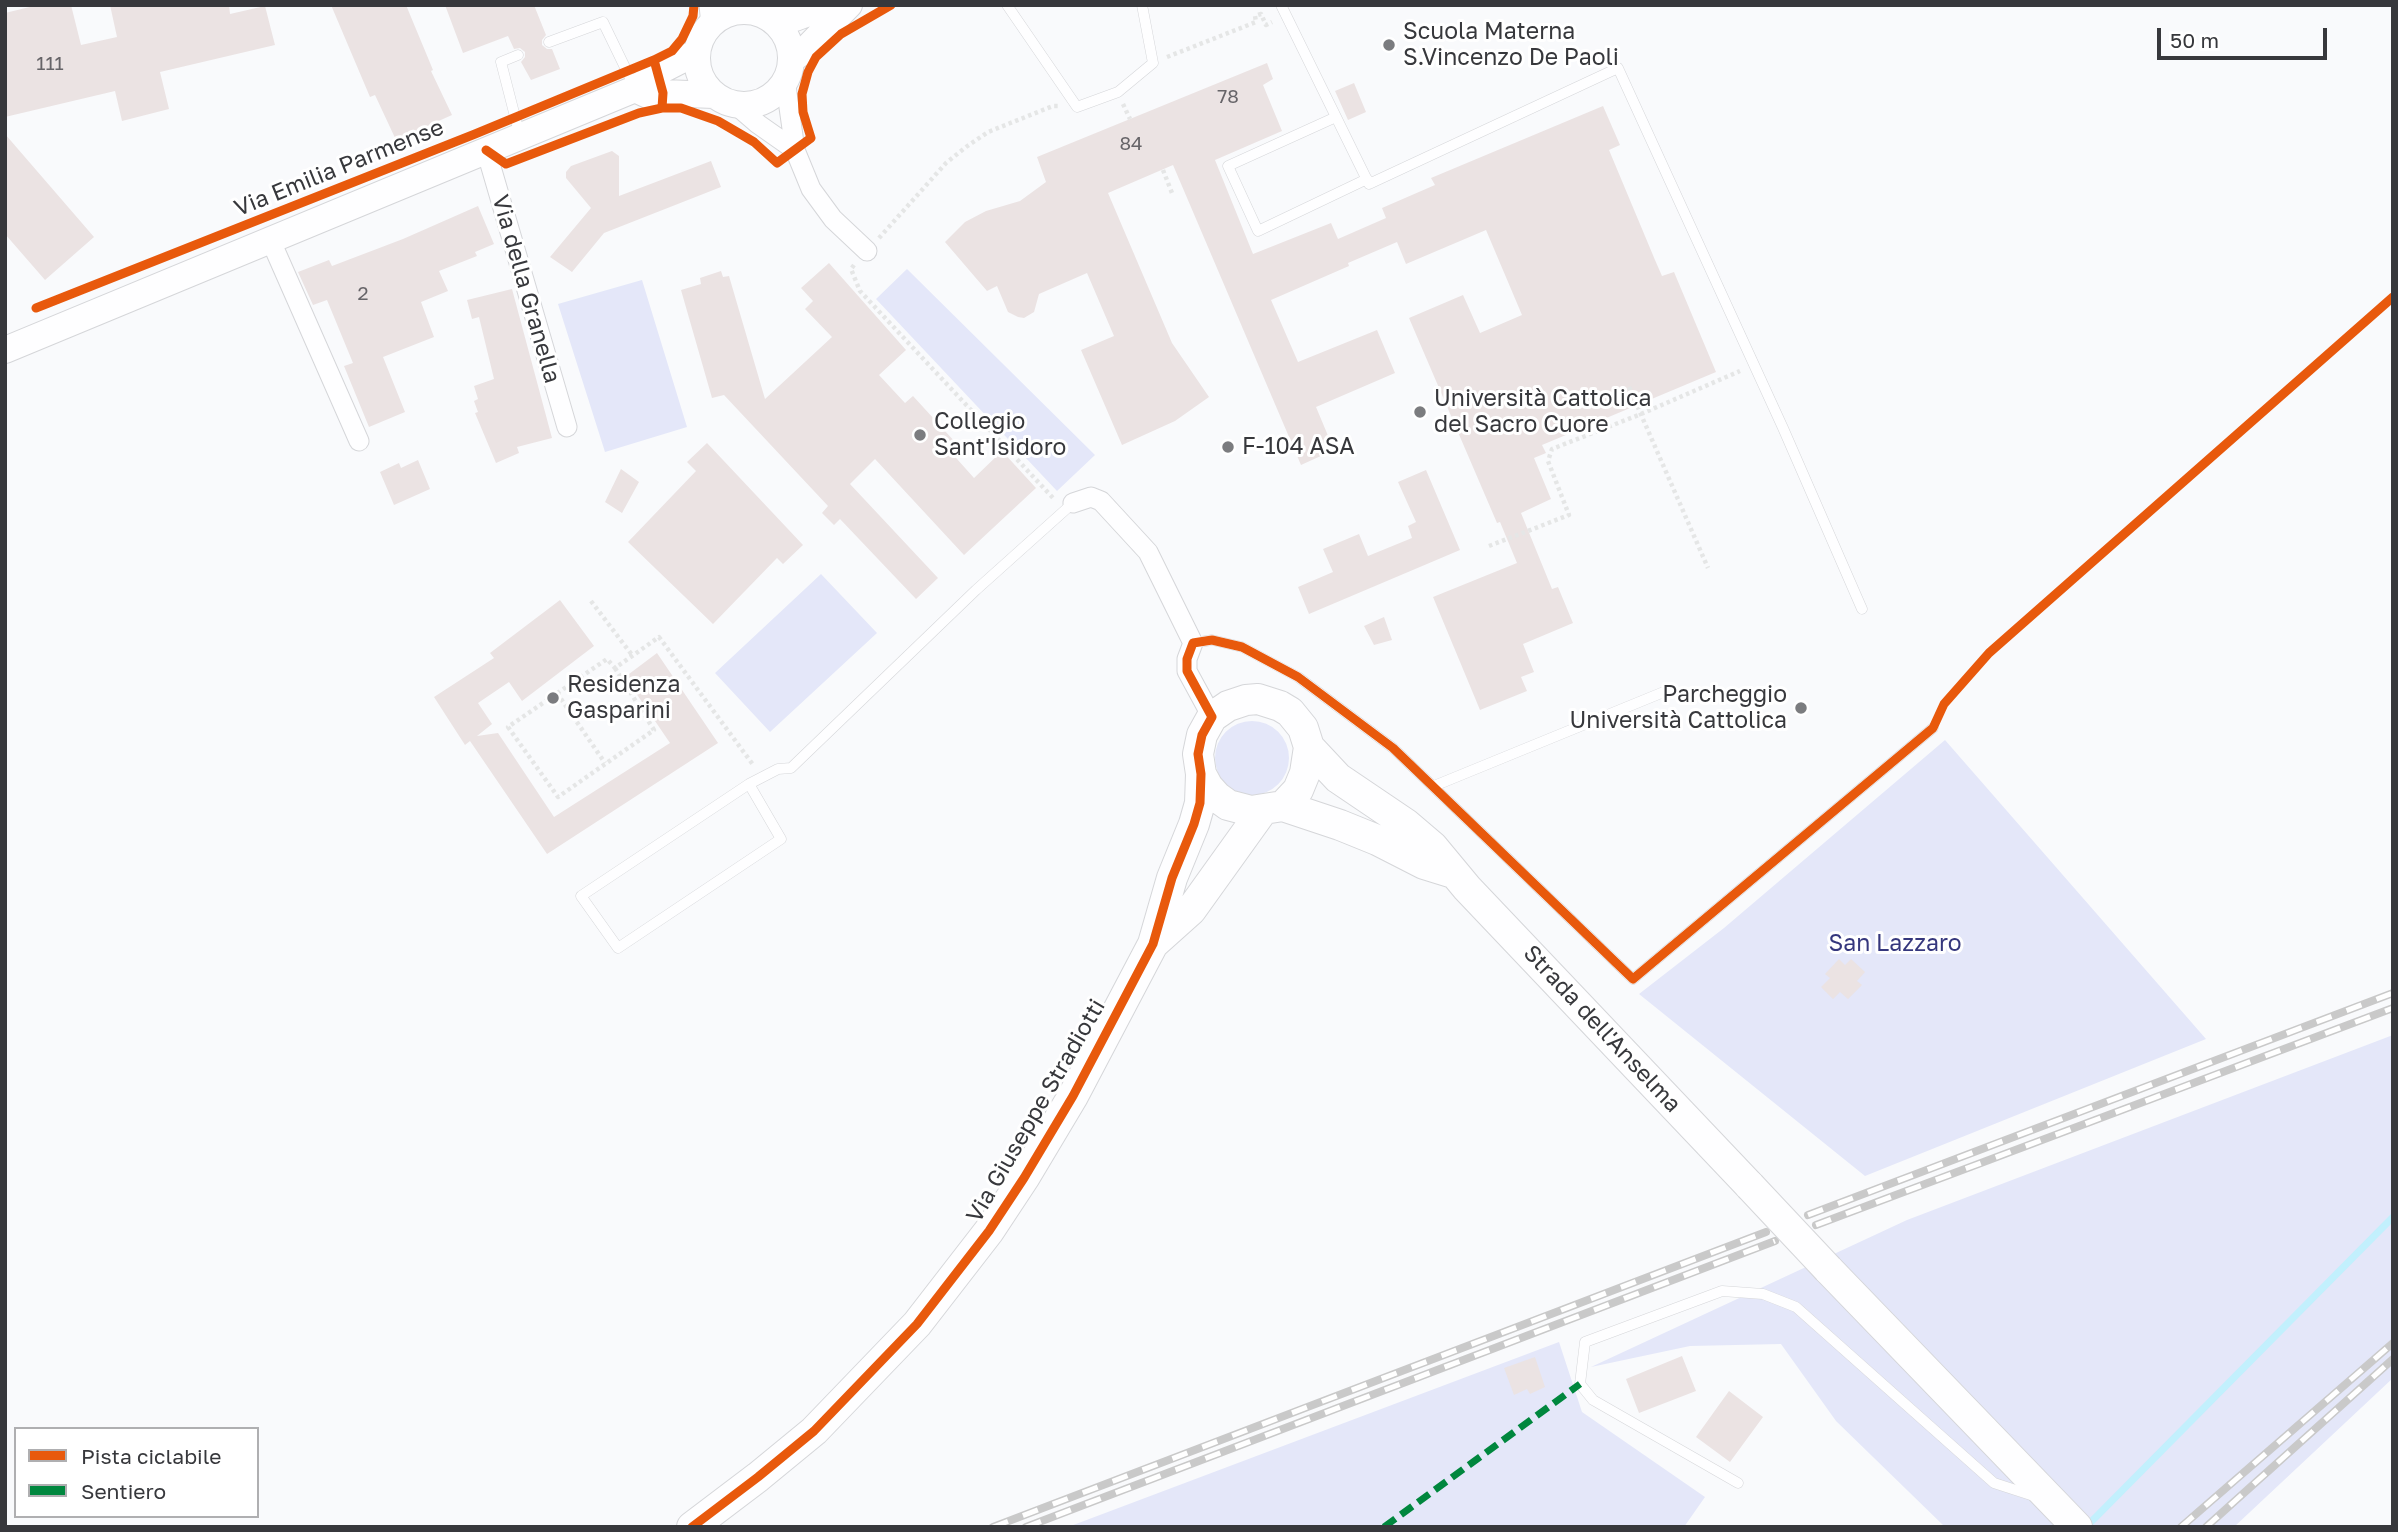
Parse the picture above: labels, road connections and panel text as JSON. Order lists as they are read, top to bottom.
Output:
{
  "streets": {
    "main road": ["Via Emilia Parmense", "Strada dell'Anselma", "Via Giuseppe Stradiotti"],
    "street": ["Via della Granella"]
  },
  "crossings": [
    ["Via Emilia Parmense", "Via della Granella"],
    ["Strada dell'Anselma", "Via Giuseppe Stradiotti"]
  ],
  "parks": ["San Lazzaro"],
  "places": [
    "Scuola Materna S.Vincenzo De Paoli",
    "Università Cattolica del Sacro Cuore",
    "Collegio Sant'Isidoro",
    "F-104 ASA",
    "Residenza Gasparini",
    "Parcheggio Università Cattolica"
  ],
  "house_numbers": [
    "111",
    "78",
    "84",
    "2"
  ],
  "legend": ["Pista ciclabile", "Sentiero"],
  "scale_bar": "50 m"
}
